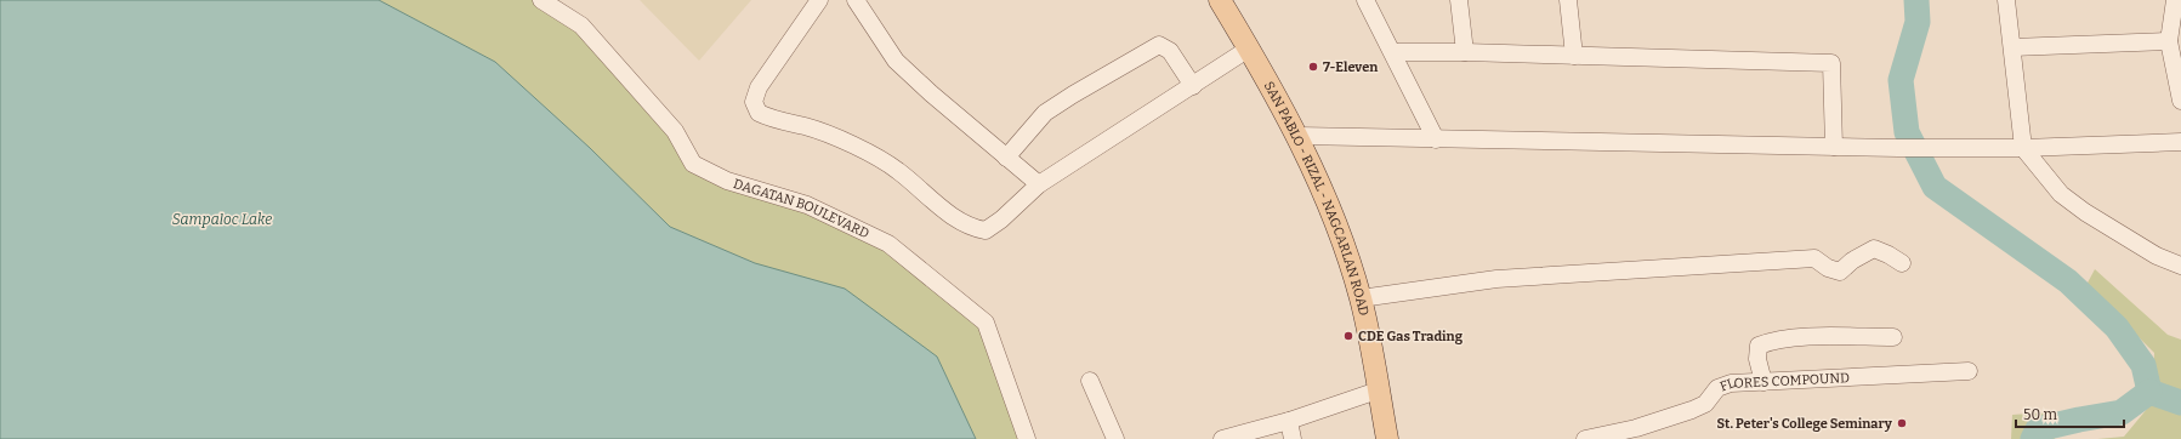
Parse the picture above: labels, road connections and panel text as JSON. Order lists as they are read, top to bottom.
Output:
{
  "streets": {
    "main road": ["SAN PABLO - RIZAL - NAGCARLAN ROAD"],
    "street": ["DAGATAN BOULEVARD", "FLORES COMPOUND"]
  },
  "water": ["Sampaloc Lake"],
  "places": ["7-Eleven", "CDE Gas Trading", "St. Peter's College Seminary"],
  "scale_bar": "50 m"
}
